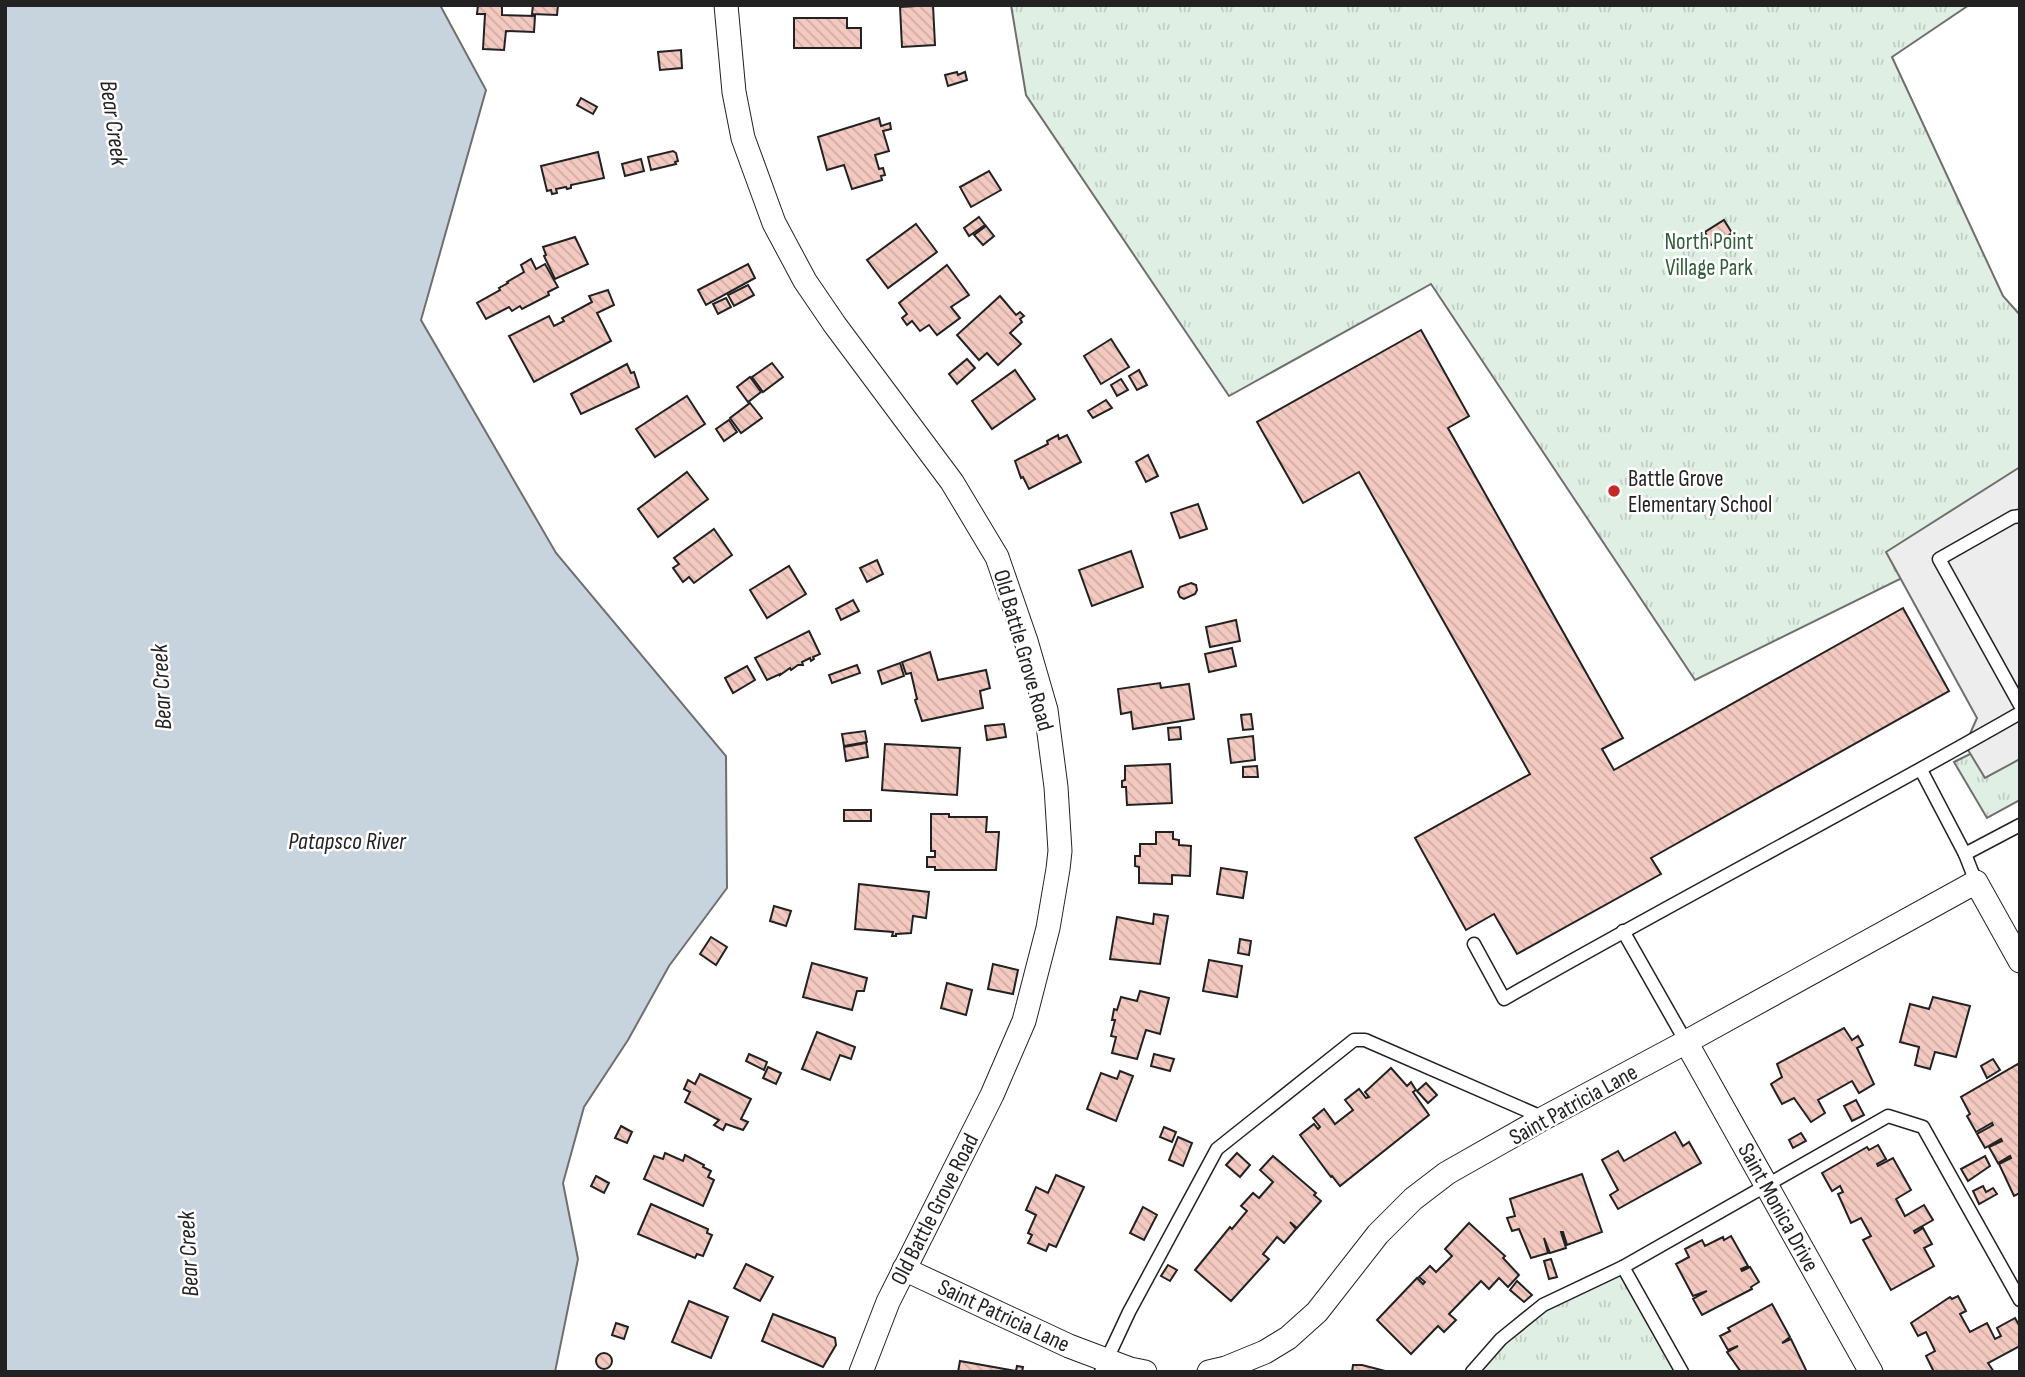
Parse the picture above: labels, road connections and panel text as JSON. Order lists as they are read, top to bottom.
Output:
{
  "streets": {
    "street": ["Old Battle Grove Road", "Saint Patricia Lane", "Saint Monica Drive"]
  },
  "crossings": [
    ["Old Battle Grove Road", "Saint Patricia Lane"],
    ["Saint Patricia Lane", "Saint Monica Drive"]
  ],
  "water": ["Bear Creek", "Patapsco River"],
  "parks": ["North Point Village Park"],
  "places": ["Battle Grove Elementary School"]
}
